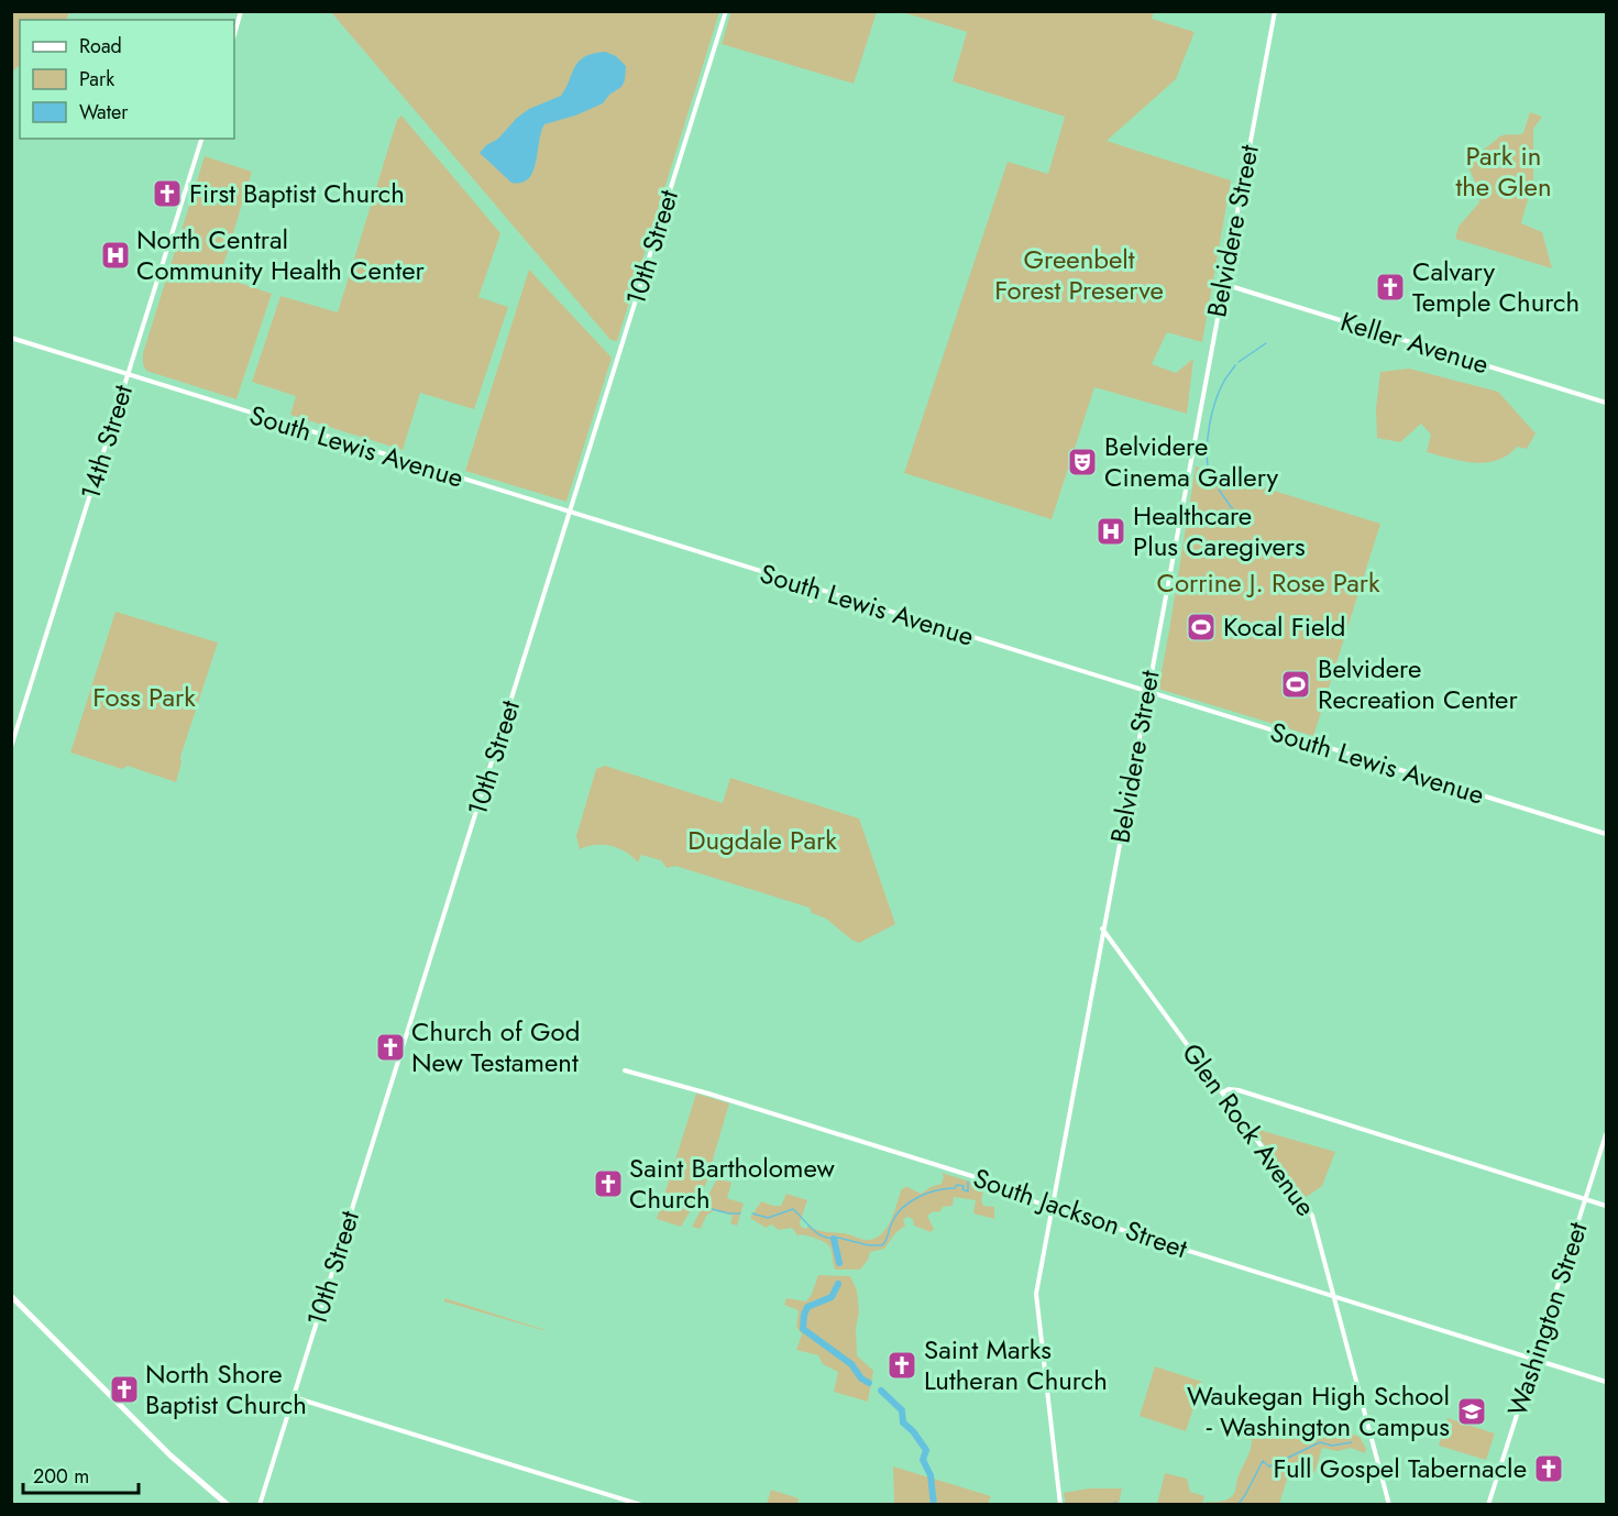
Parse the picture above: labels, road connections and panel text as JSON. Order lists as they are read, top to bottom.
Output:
{
  "streets": {
    "street": [
      "Belvidere Street",
      "10th Street",
      "Keller Avenue",
      "14th Street",
      "South Lewis Avenue",
      "Glen Rock Avenue",
      "South Jackson Street",
      "Washington Street"
    ]
  },
  "crossings": [
    ["Belvidere Street", "Keller Avenue"],
    ["Belvidere Street", "South Lewis Avenue"],
    ["Belvidere Street", "Glen Rock Avenue"],
    ["Belvidere Street", "South Jackson Street"],
    ["10th Street", "South Lewis Avenue"],
    ["14th Street", "South Lewis Avenue"],
    ["Glen Rock Avenue", "South Jackson Street"],
    ["South Jackson Street", "Washington Street"]
  ],
  "parks": [
    "Park in the Glen",
    "Greenbelt Forest Preserve",
    "Corrine J. Rose Park",
    "Foss Park",
    "Dugdale Park"
  ],
  "places": {
    "church": [
      "First Baptist Church",
      "Calvary Temple Church",
      "Church of God New Testament",
      "Saint Bartholomew Church",
      "Saint Marks Lutheran Church",
      "North Shore Baptist Church",
      "Full Gospel Tabernacle"
    ],
    "hospital": ["North Central Community Health Center", "Healthcare Plus Caregivers"],
    "theatre": ["Belvidere Cinema Gallery"],
    "sports": ["Kocal Field", "Belvidere Recreation Center"],
    "school or university": ["Waukegan High School - Washington Campus"]
  },
  "legend": ["Road", "Park", "Water"],
  "scale_bar": "200 m"
}
